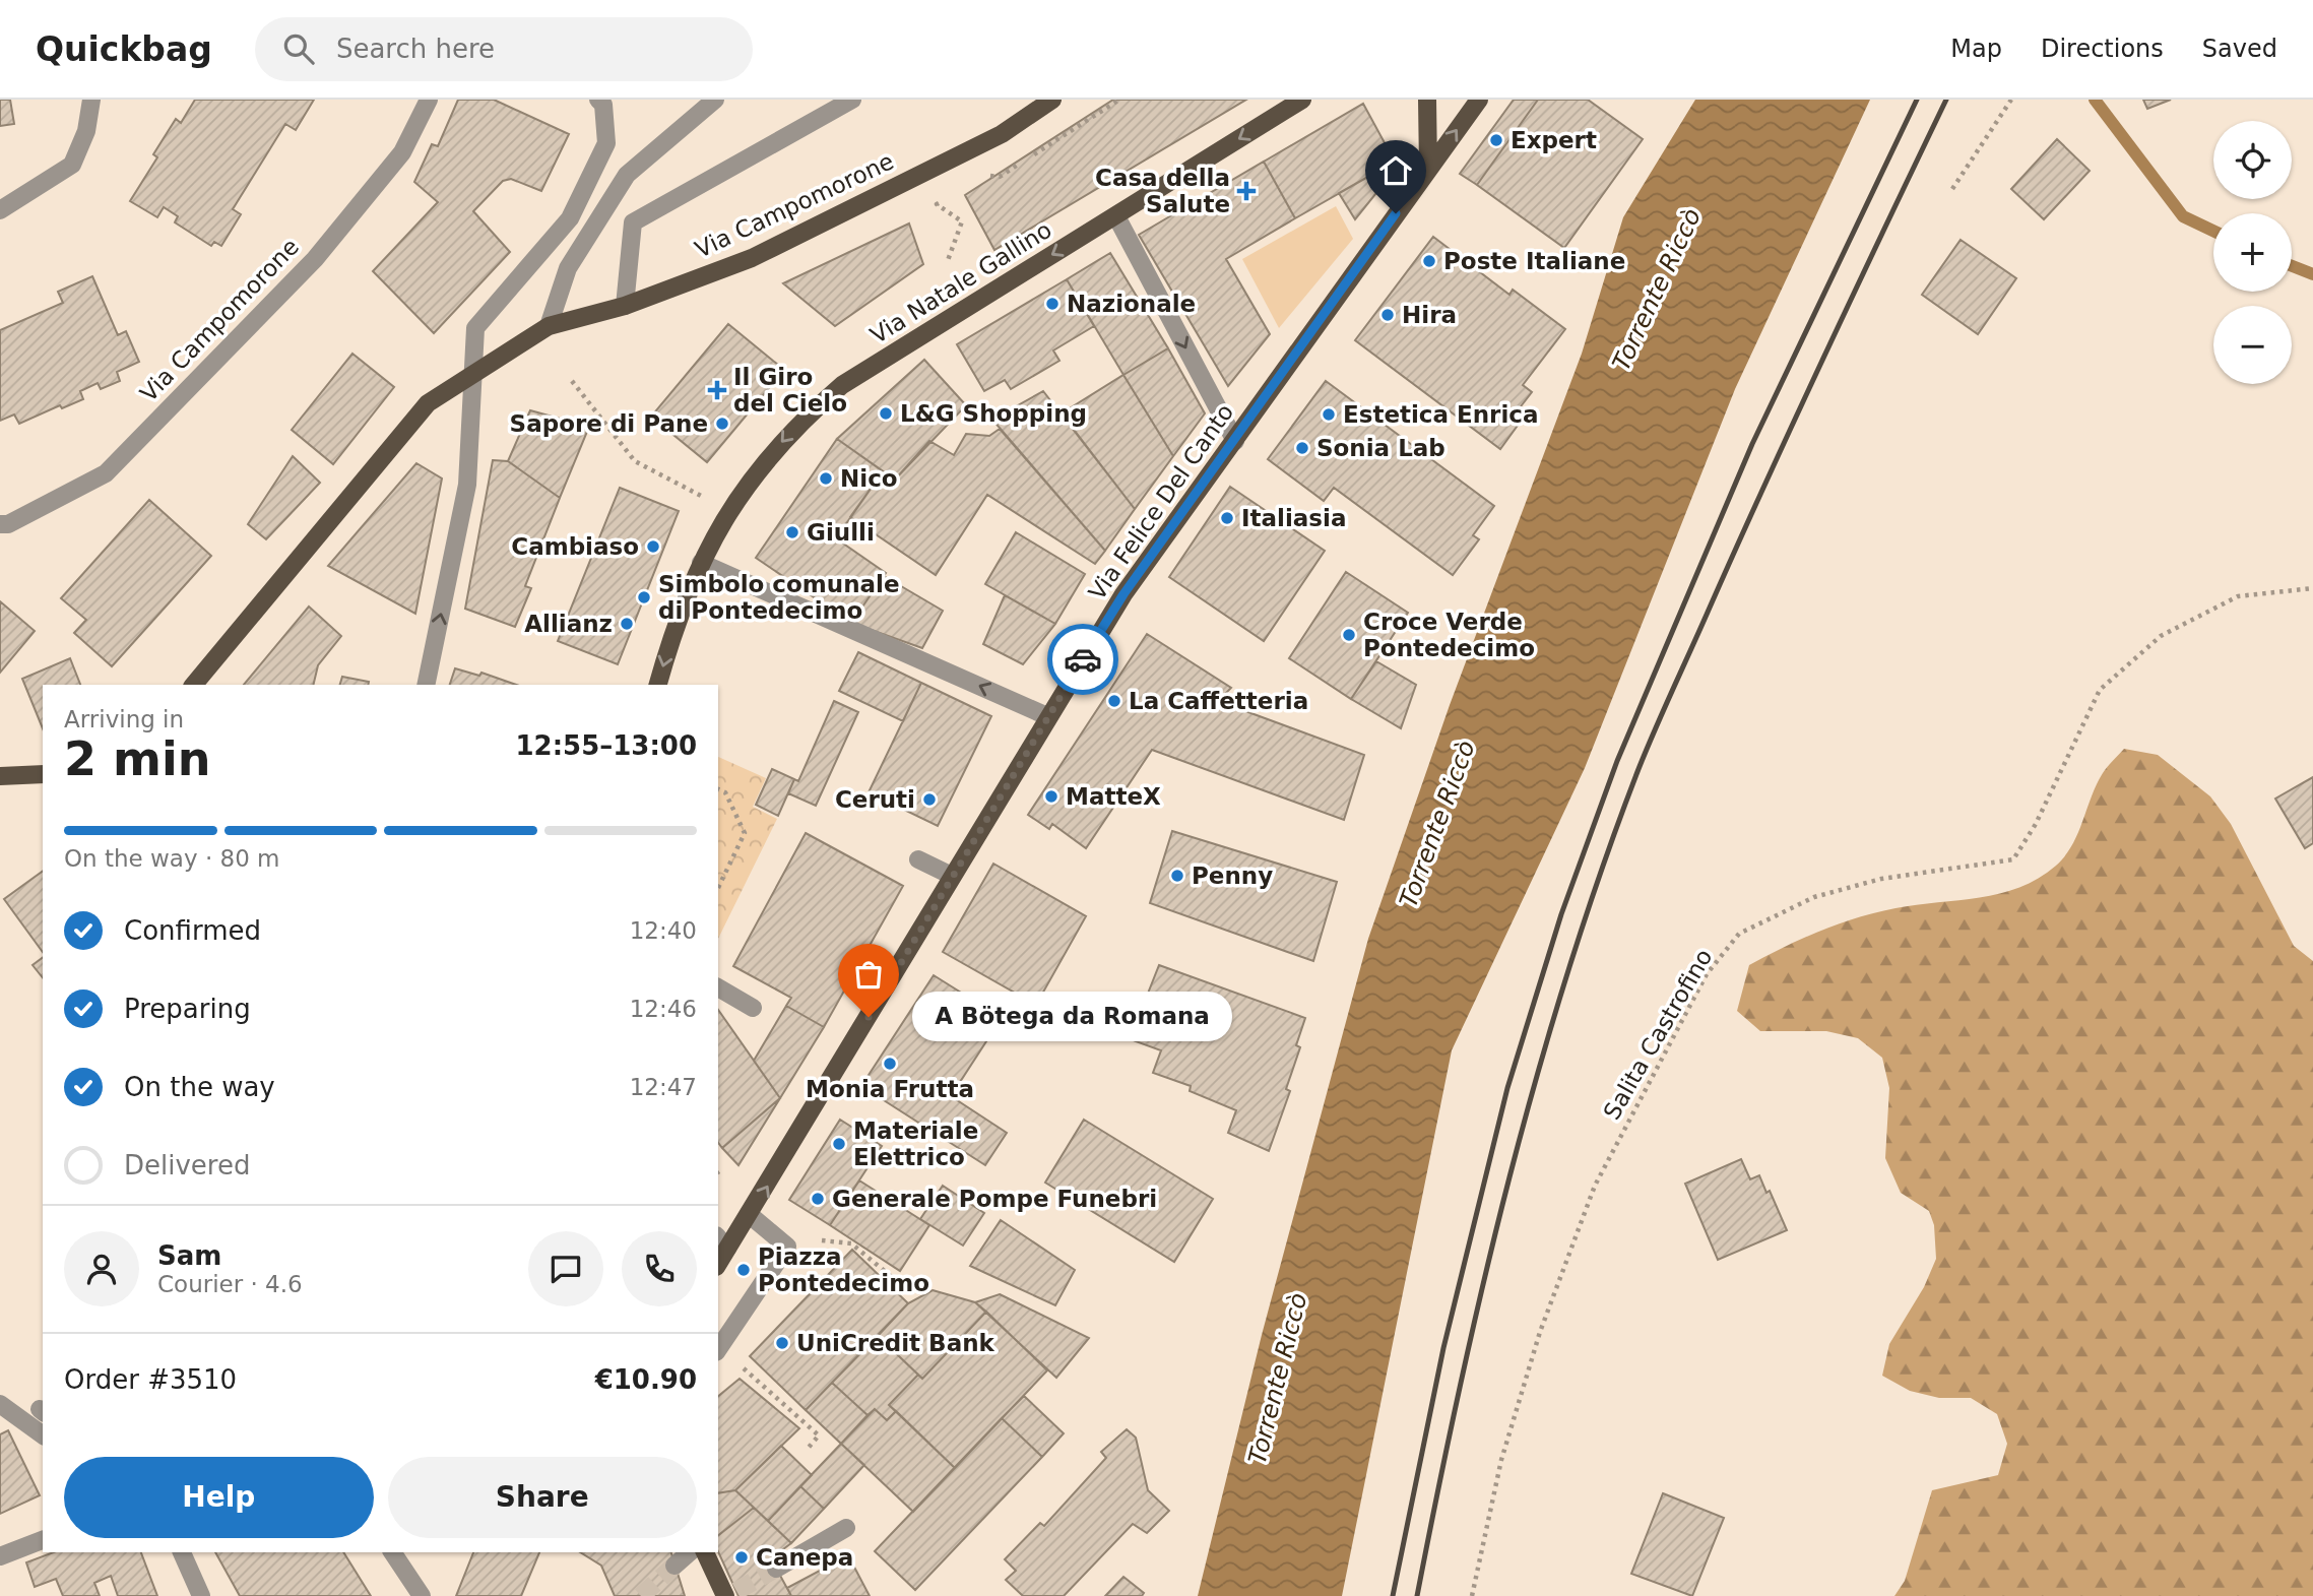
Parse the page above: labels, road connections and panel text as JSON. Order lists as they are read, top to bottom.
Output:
{
  "streets": {
    "main road": ["Via Campomorone", "Via Natale Gallino", "Via Felice Del Canto"],
    "path": ["Salita Castrofino"]
  },
  "one_way": ["Via Natale Gallino"],
  "water": ["Torrente Riccò"],
  "places": {
    "other": [
      "Expert",
      "Poste Italiane",
      "Nazionale",
      "Hira",
      "L&G Shopping",
      "Estetica Enrica",
      "Sapore di Pane",
      "Sonia Lab",
      "Nico",
      "Italiasia",
      "Giulli",
      "Cambiaso",
      "Simbolo comunale di Pontedecimo",
      "Allianz",
      "Croce Verde Pontedecimo",
      "La Caffetteria",
      "MatteX",
      "Ceruti",
      "Penny",
      "A Bötega da Romana",
      "Monia Frutta",
      "Materiale Elettrico",
      "Generale Pompe Funebri",
      "Piazza Pontedecimo",
      "UniCredit Bank",
      "Canepa"
    ],
    "health": ["Casa della Salute", "Il Giro del Cielo"]
  },
  "page": {
    "header": "Quickbag",
    "search": "Search here",
    "nav": ["Map", "Directions", "Saved"],
    "map_buttons": ["+", "−"],
    "heading": ["2 min", "Arriving in", "12:55–13:00"],
    "panel": [
      "Sam",
      "Courier · 4.6",
      "Order #3510",
      "€10.90"
    ],
    "bar": "On the way · 80 m",
    "list": [
      ["Confirmed", "12:40"],
      ["Preparing", "12:46"],
      ["On the way", "12:47"],
      "Delivered"
    ],
    "bubble": "A Bötega da Romana",
    "buttons": ["Help", "Share"]
  }
}
